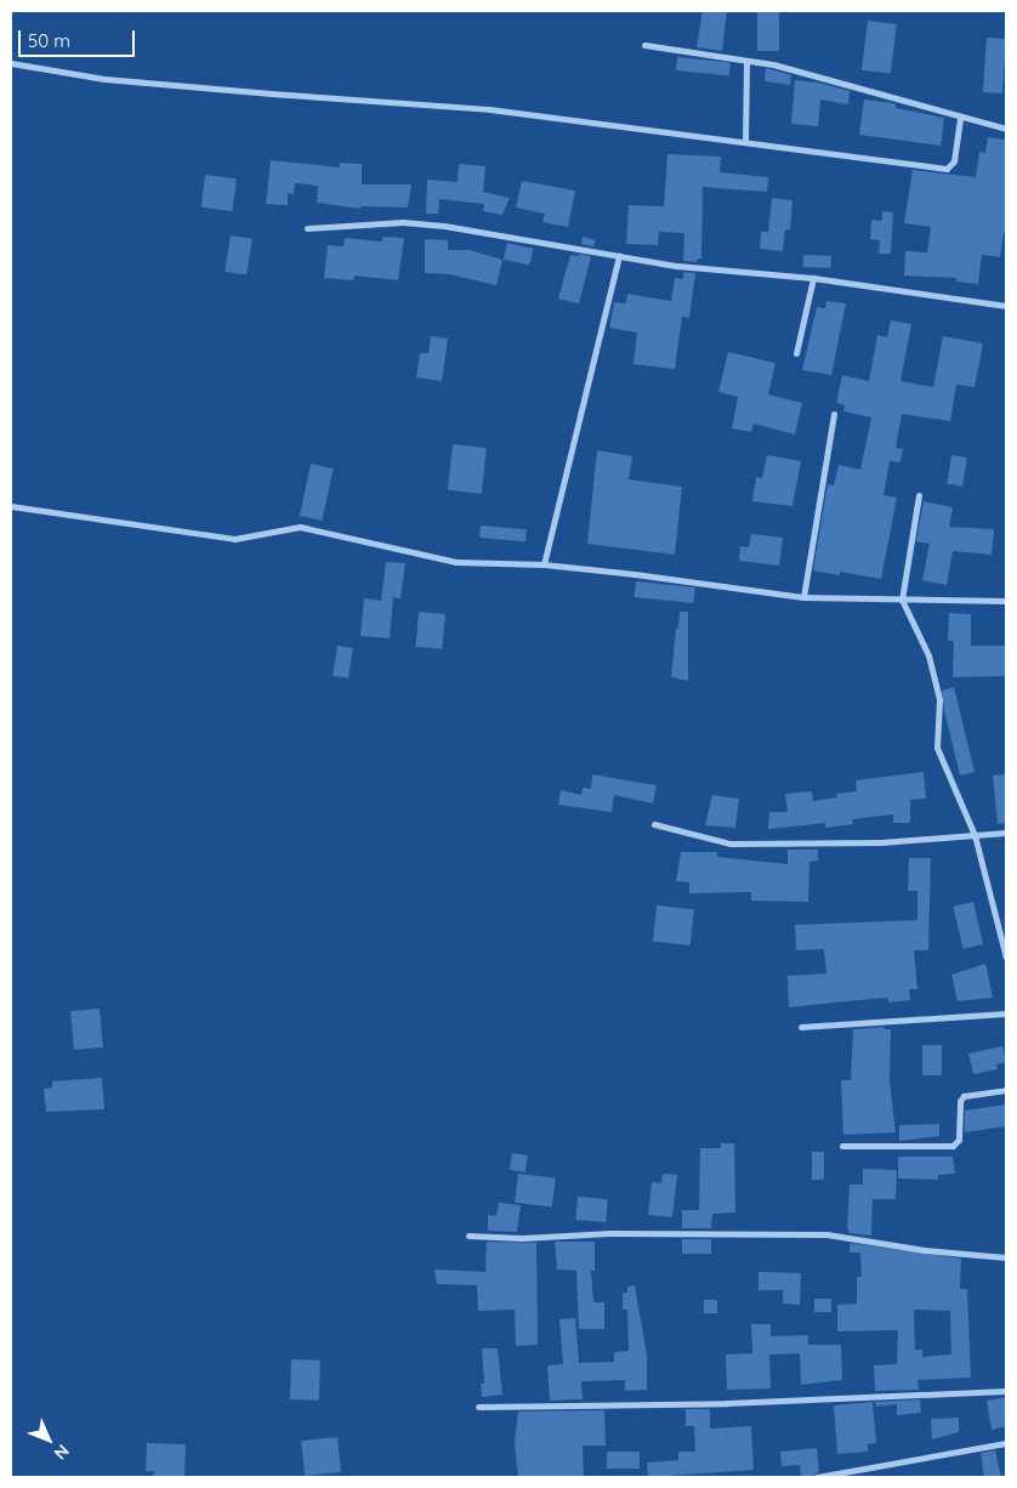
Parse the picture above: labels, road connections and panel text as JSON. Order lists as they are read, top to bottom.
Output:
{
  "scale_bar": "50 m",
  "north": "bottom right"
}
